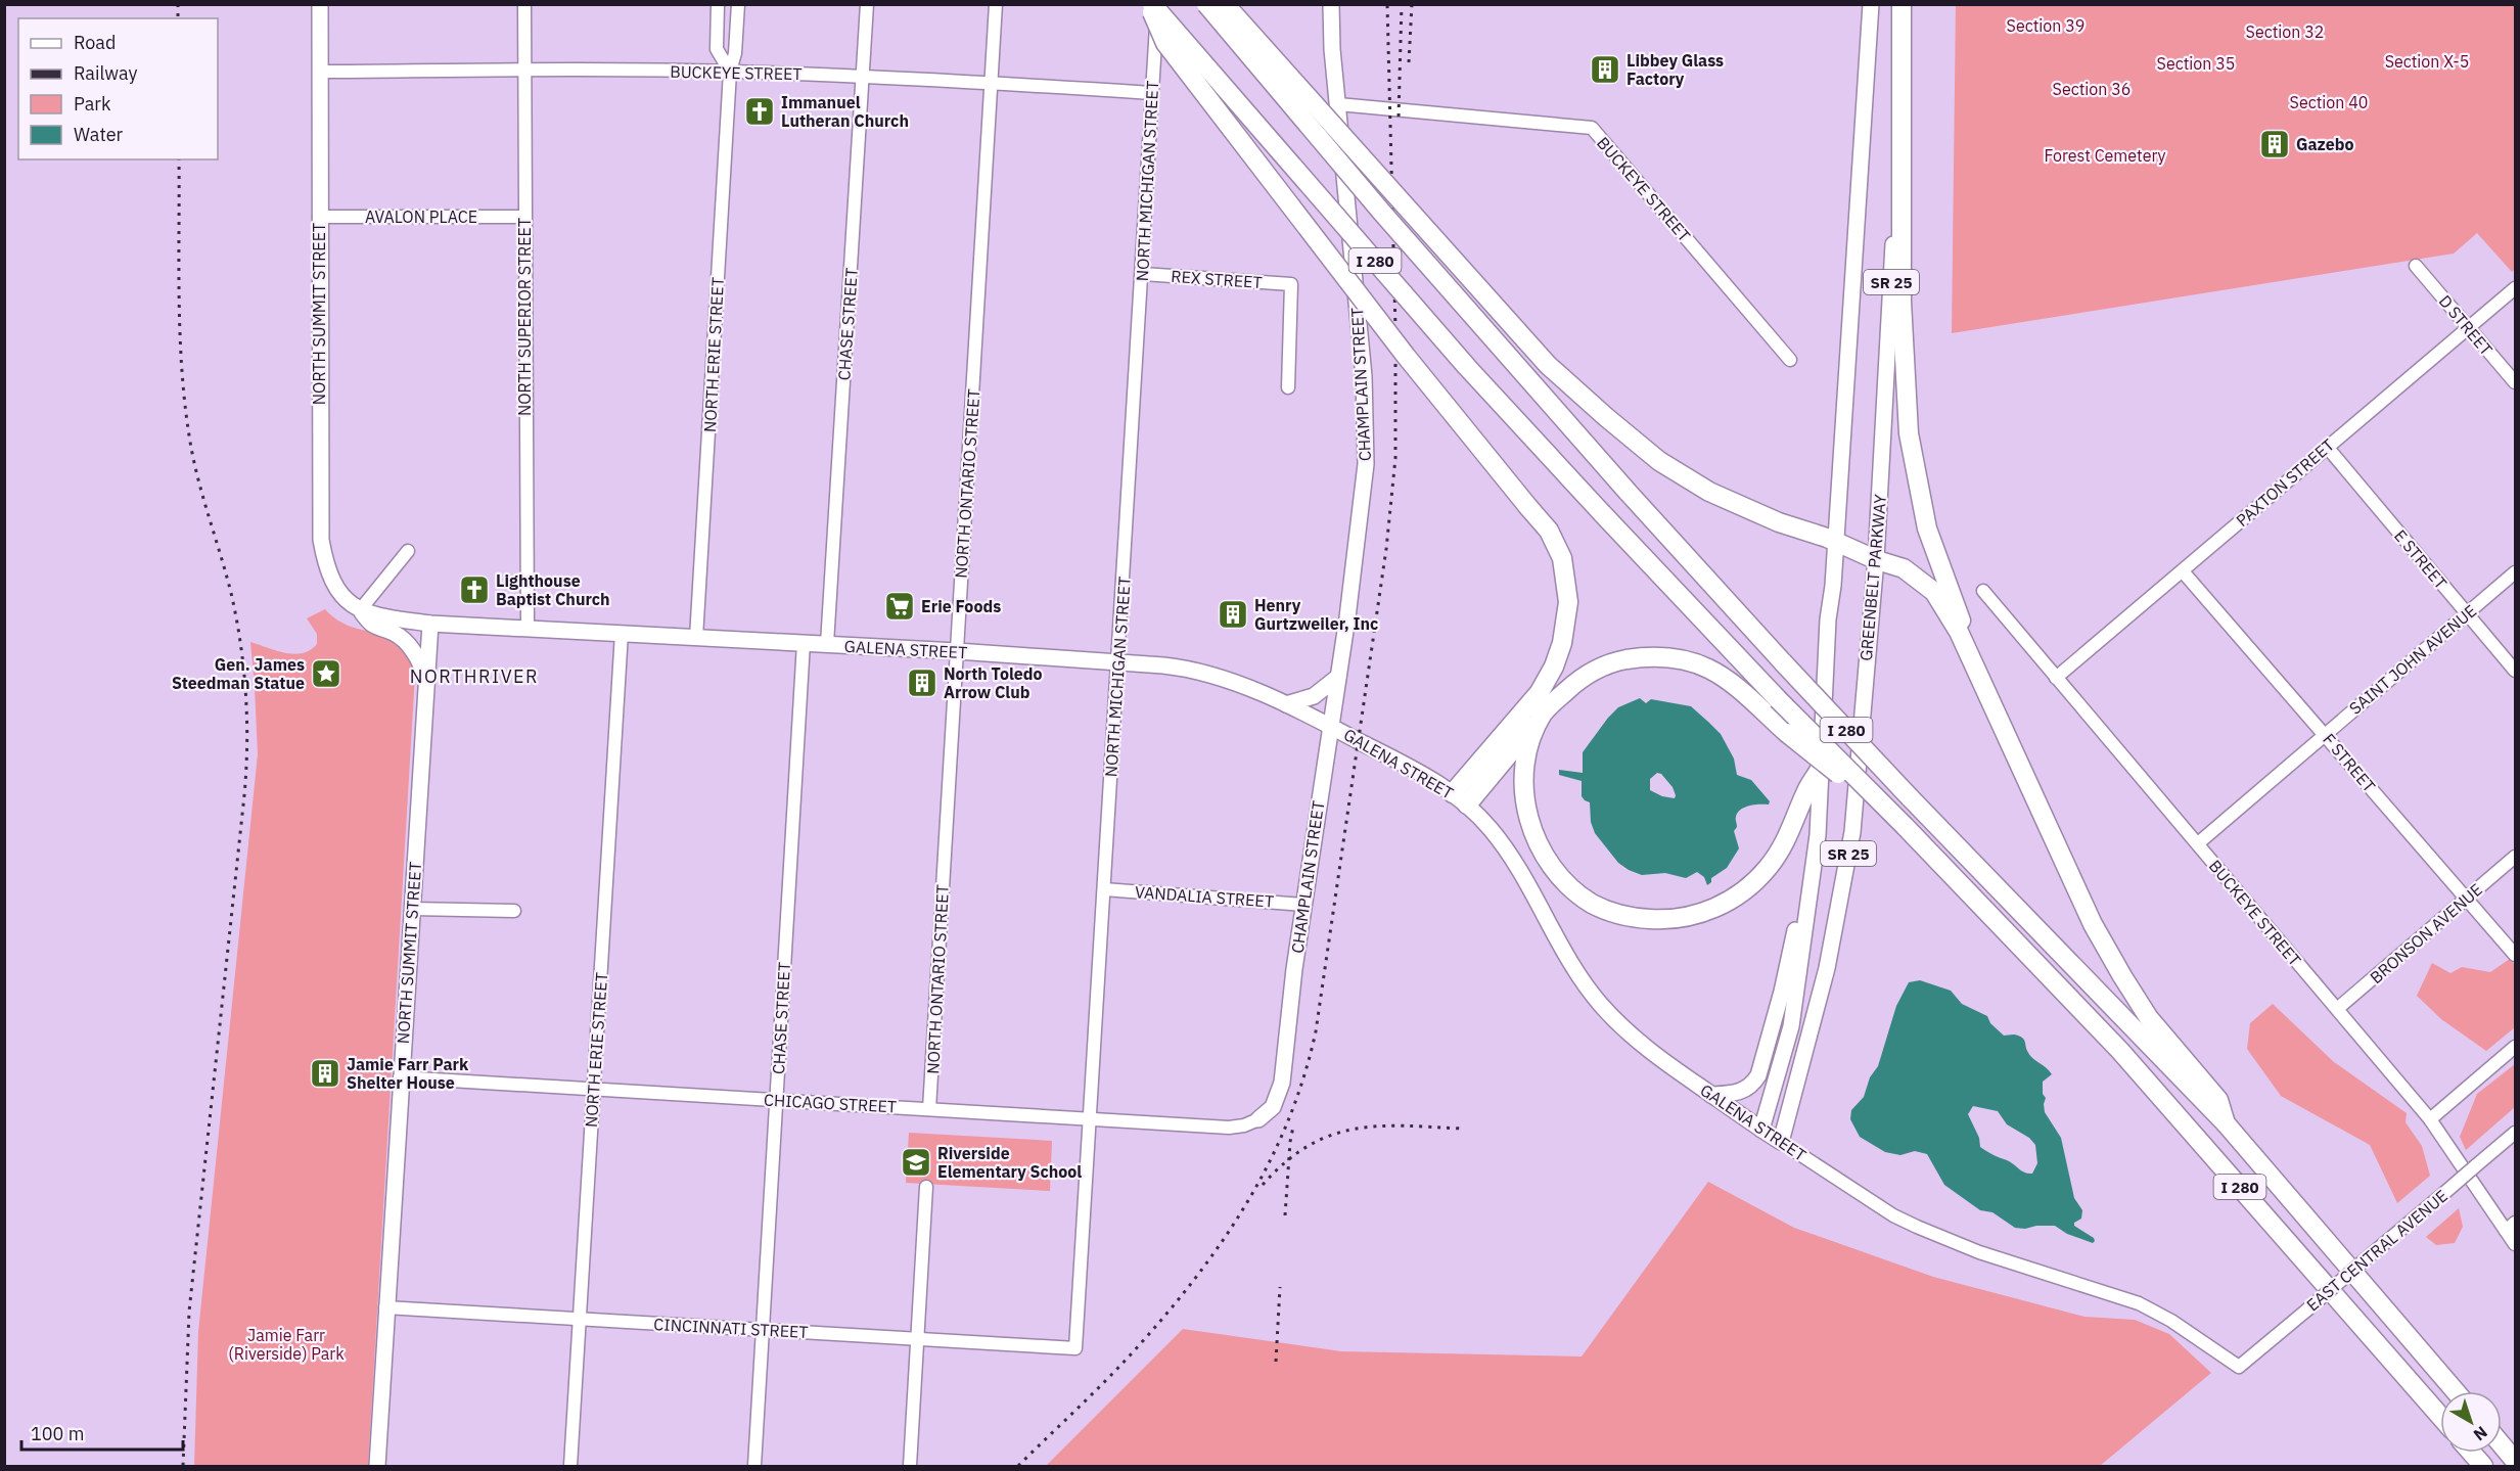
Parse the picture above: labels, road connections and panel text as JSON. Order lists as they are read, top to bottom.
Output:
{
  "streets": {
    "highway": ["I 280"],
    "main road": [
      "SR 25",
      "NORTH SUMMIT STREET",
      "CHAMPLAIN STREET",
      "GREENBELT PARKWAY",
      "GALENA STREET"
    ],
    "street": [
      "BUCKEYE STREET",
      "NORTH MICHIGAN STREET",
      "AVALON PLACE",
      "REX STREET",
      "NORTH SUPERIOR STREET",
      "CHASE STREET",
      "D STREET",
      "NORTH ERIE STREET",
      "PAXTON STREET",
      "NORTH ONTARIO STREET",
      "E STREET",
      "SAINT JOHN AVENUE",
      "F STREET",
      "VANDALIA STREET",
      "BRONSON AVENUE",
      "CHICAGO STREET",
      "EAST CENTRAL AVENUE",
      "CINCINNATI STREET"
    ]
  },
  "crossings": [
    ["BUCKEYE STREET", "NORTH MICHIGAN STREET"],
    ["BUCKEYE STREET", "NORTH SUMMIT STREET"],
    ["BUCKEYE STREET", "NORTH SUPERIOR STREET"],
    ["BUCKEYE STREET", "CHASE STREET"],
    ["BUCKEYE STREET", "NORTH ERIE STREET"],
    ["BUCKEYE STREET", "CHAMPLAIN STREET"],
    ["BUCKEYE STREET", "PAXTON STREET"],
    ["BUCKEYE STREET", "NORTH ONTARIO STREET"],
    ["BUCKEYE STREET", "SAINT JOHN AVENUE"],
    ["BUCKEYE STREET", "BRONSON AVENUE"],
    ["NORTH MICHIGAN STREET", "REX STREET"],
    ["NORTH MICHIGAN STREET", "GALENA STREET"],
    ["NORTH MICHIGAN STREET", "VANDALIA STREET"],
    ["NORTH MICHIGAN STREET", "CHICAGO STREET"],
    ["NORTH MICHIGAN STREET", "CINCINNATI STREET"],
    ["AVALON PLACE", "NORTH SUMMIT STREET"],
    ["AVALON PLACE", "NORTH SUPERIOR STREET"],
    ["SR 25", "GALENA STREET"],
    ["NORTH SUMMIT STREET", "GALENA STREET"],
    ["NORTH SUMMIT STREET", "CHICAGO STREET"],
    ["NORTH SUMMIT STREET", "CINCINNATI STREET"],
    ["NORTH SUPERIOR STREET", "GALENA STREET"],
    ["CHASE STREET", "GALENA STREET"],
    ["CHASE STREET", "CHICAGO STREET"],
    ["CHASE STREET", "CINCINNATI STREET"],
    ["D STREET", "PAXTON STREET"],
    ["NORTH ERIE STREET", "GALENA STREET"],
    ["NORTH ERIE STREET", "CHICAGO STREET"],
    ["NORTH ERIE STREET", "CINCINNATI STREET"],
    ["CHAMPLAIN STREET", "GALENA STREET"],
    ["CHAMPLAIN STREET", "VANDALIA STREET"],
    ["CHAMPLAIN STREET", "CHICAGO STREET"],
    ["PAXTON STREET", "E STREET"],
    ["PAXTON STREET", "F STREET"],
    ["NORTH ONTARIO STREET", "GALENA STREET"],
    ["NORTH ONTARIO STREET", "CHICAGO STREET"],
    ["E STREET", "SAINT JOHN AVENUE"],
    ["GREENBELT PARKWAY", "GALENA STREET"],
    ["GALENA STREET", "EAST CENTRAL AVENUE"],
    ["SAINT JOHN AVENUE", "F STREET"],
    ["F STREET", "BRONSON AVENUE"]
  ],
  "districts": ["NORTHRIVER"],
  "parks": [
    "Section 39",
    "Section 32",
    "Section X-5",
    "Section 35",
    "Section 36",
    "Section 40",
    "Forest Cemetery",
    "Jamie Farr (Riverside) Park"
  ],
  "places": {
    "building": [
      "Libbey Glass Factory",
      "Gazebo",
      "Henry Gurtzweiler, Inc",
      "North Toledo Arrow Club",
      "Jamie Farr Park Shelter House"
    ],
    "church": ["Immanuel Lutheran Church", "Lighthouse Baptist Church"],
    "supermarket": ["Erie Foods"],
    "place": ["Gen. James Steedman Statue"],
    "school or university": ["Riverside Elementary School"]
  },
  "legend": [
    "Road",
    "Railway",
    "Park",
    "Water"
  ],
  "scale_bar": "100 m",
  "north": "bottom right"
}
